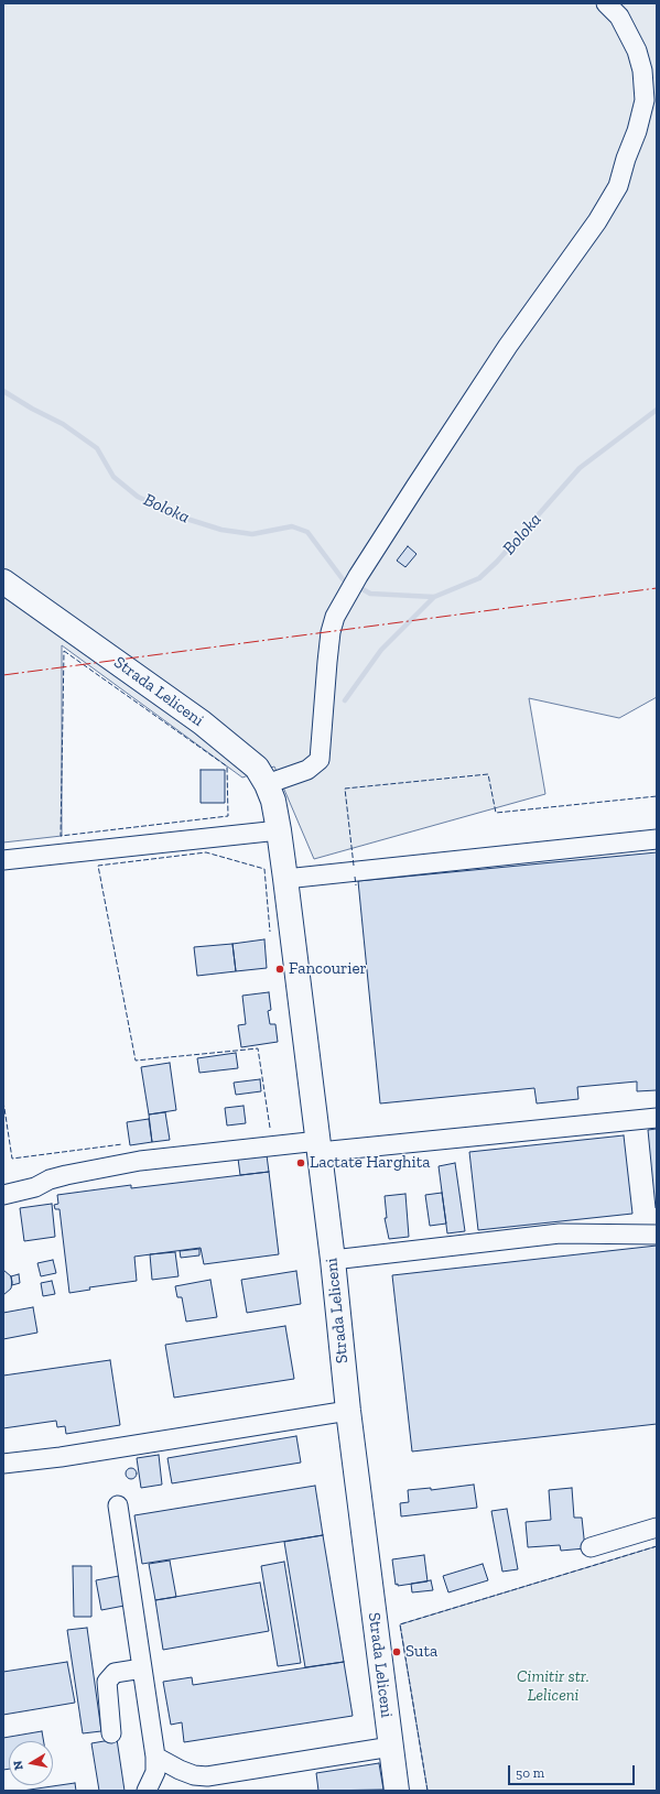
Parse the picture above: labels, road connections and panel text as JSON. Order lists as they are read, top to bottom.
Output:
{
  "streets": {
    "main road": ["Strada Leliceni"]
  },
  "water": ["Boloka"],
  "parks": ["Cimitir str. Leliceni"],
  "places": ["Fancourier", "Lactate Harghita", "Suta"],
  "scale_bar": "50 m",
  "north": "left"
}
